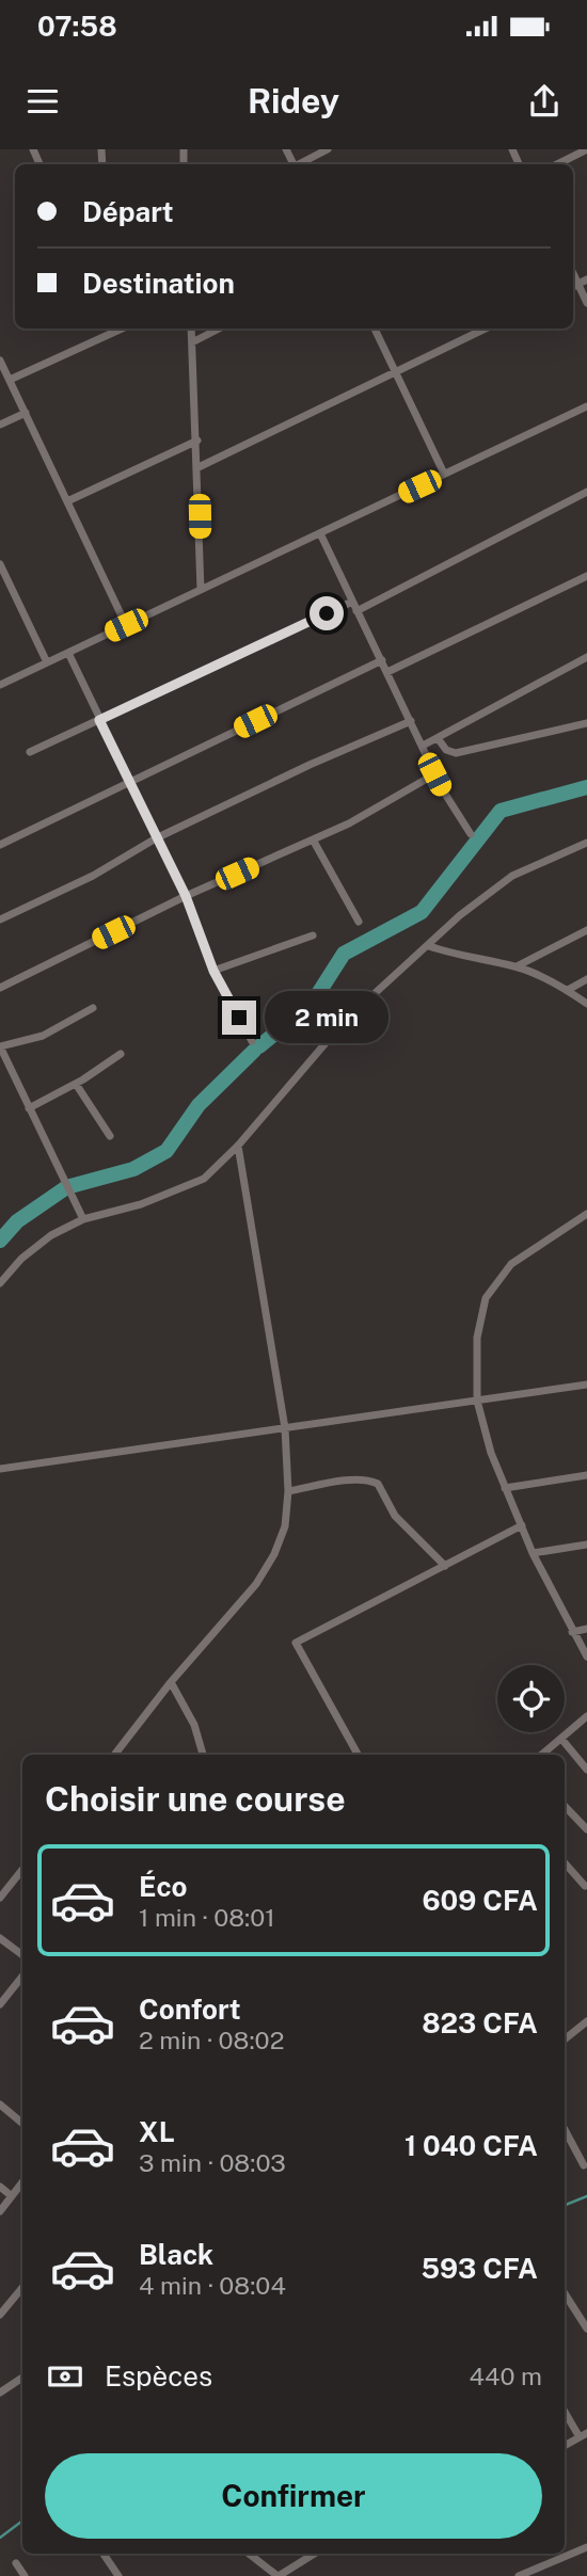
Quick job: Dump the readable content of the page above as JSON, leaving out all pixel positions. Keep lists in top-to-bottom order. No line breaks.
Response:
{"page":{"status":"07:58","header":"Ridey","banner":["Départ","Destination"],"bubble":"2 min","heading":"Choisir une course","list":[{"name":"Éco","note":"1 min · 08:01","value":"609 CFA"},{"name":"Confort","note":"2 min · 08:02","value":"823 CFA"},{"name":"XL","note":"3 min · 08:03","value":"1 040 CFA"},{"name":"Black","note":"4 min · 08:04","value":"593 CFA"}],"pay":["Espèces","440 m"],"buttons":"Confirmer"}}
